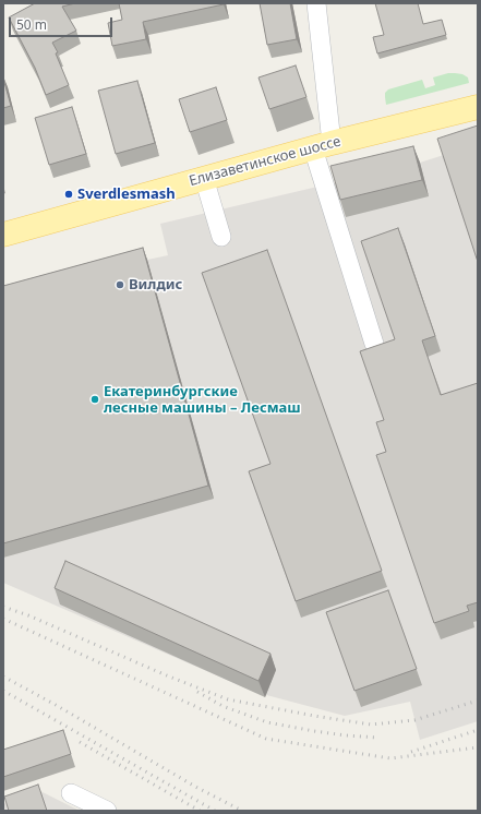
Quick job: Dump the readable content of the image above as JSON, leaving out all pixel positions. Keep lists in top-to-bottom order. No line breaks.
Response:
{"streets":{"main road":["Елизаветинское шоссе"]},"places":["Sverdlesmash","Вилдис","Екатеринбургские лесные машины – Лесмаш"],"scale_bar":"50 m"}
